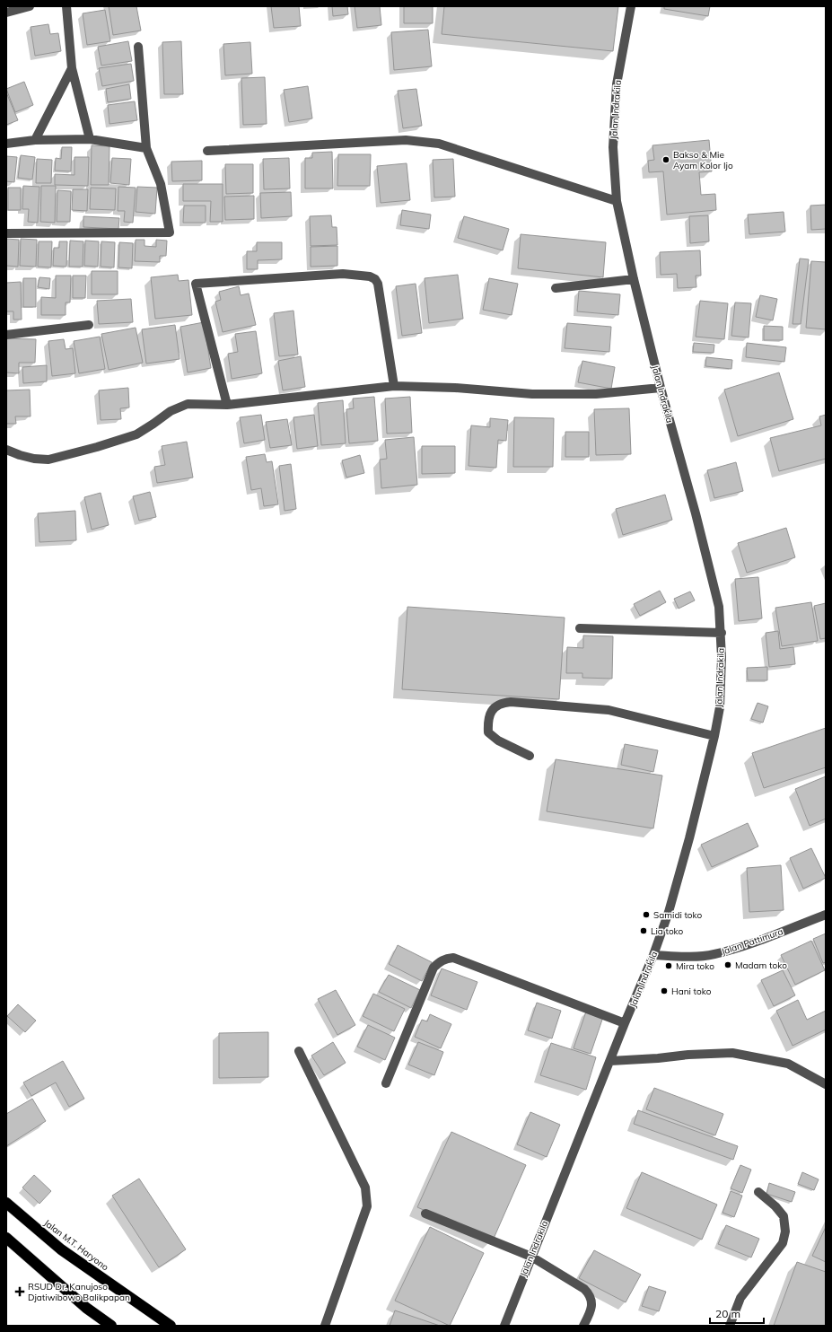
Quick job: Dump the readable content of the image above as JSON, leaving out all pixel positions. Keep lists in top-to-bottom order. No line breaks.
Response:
{"streets":{"highway":["Jalan M.T. Haryono"],"street":["Jalan Indrakila","Jalan Pattimura"]},"crossings":[["Jalan Indrakila","Jalan Pattimura"]],"places":{"other":["Bakso & Mie Ayam Kolor Ijo","Samidi toko","Lia toko","Madam toko","Mira toko","Hani toko"],"health":["RSUD Dr. Kanujoso Djatiwibowo Balikpapan"]},"scale_bar":"20 m"}
